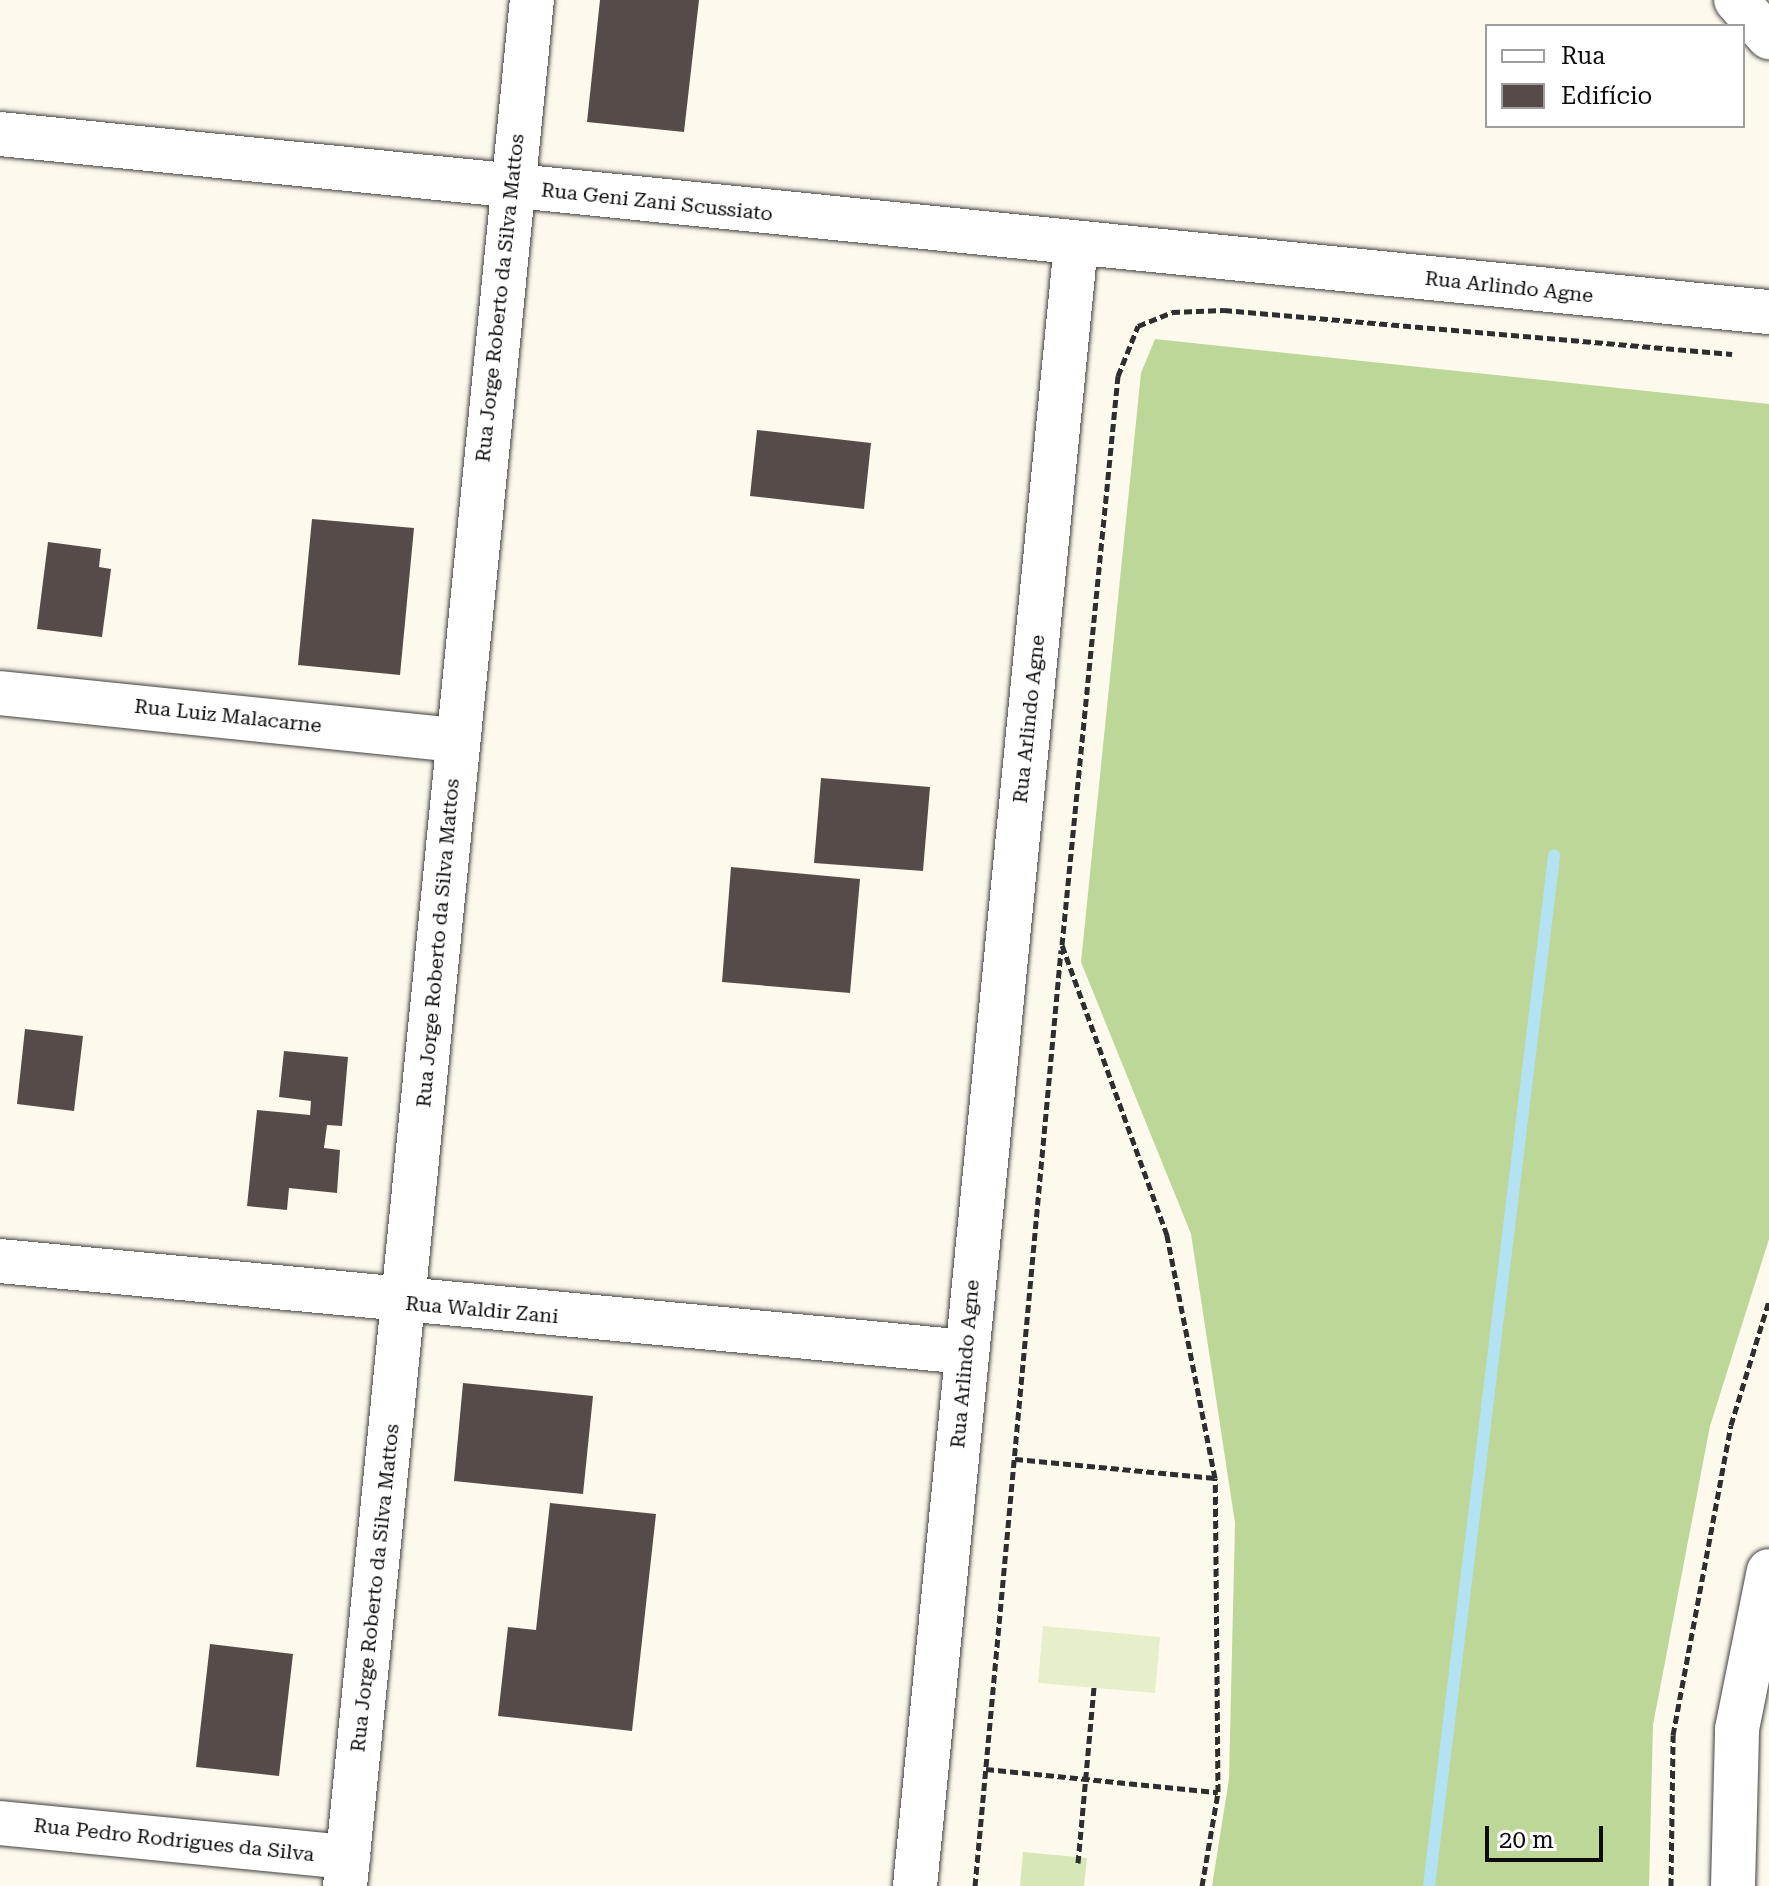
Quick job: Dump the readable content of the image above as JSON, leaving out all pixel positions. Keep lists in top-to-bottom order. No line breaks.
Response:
{"streets":{"street":["Rua Geni Zani Scussiato","Rua Arlindo Agne","Rua Jorge Roberto da Silva Mattos","Rua Luiz Malacarne","Rua Waldir Zani","Rua Pedro Rodrigues da Silva"]},"crossings":[["Rua Geni Zani Scussiato","Rua Arlindo Agne"],["Rua Geni Zani Scussiato","Rua Jorge Roberto da Silva Mattos"],["Rua Arlindo Agne","Rua Waldir Zani"],["Rua Jorge Roberto da Silva Mattos","Rua Luiz Malacarne"],["Rua Jorge Roberto da Silva Mattos","Rua Waldir Zani"],["Rua Jorge Roberto da Silva Mattos","Rua Pedro Rodrigues da Silva"]],"legend":["Rua","Edifício"],"scale_bar":"20 m"}
